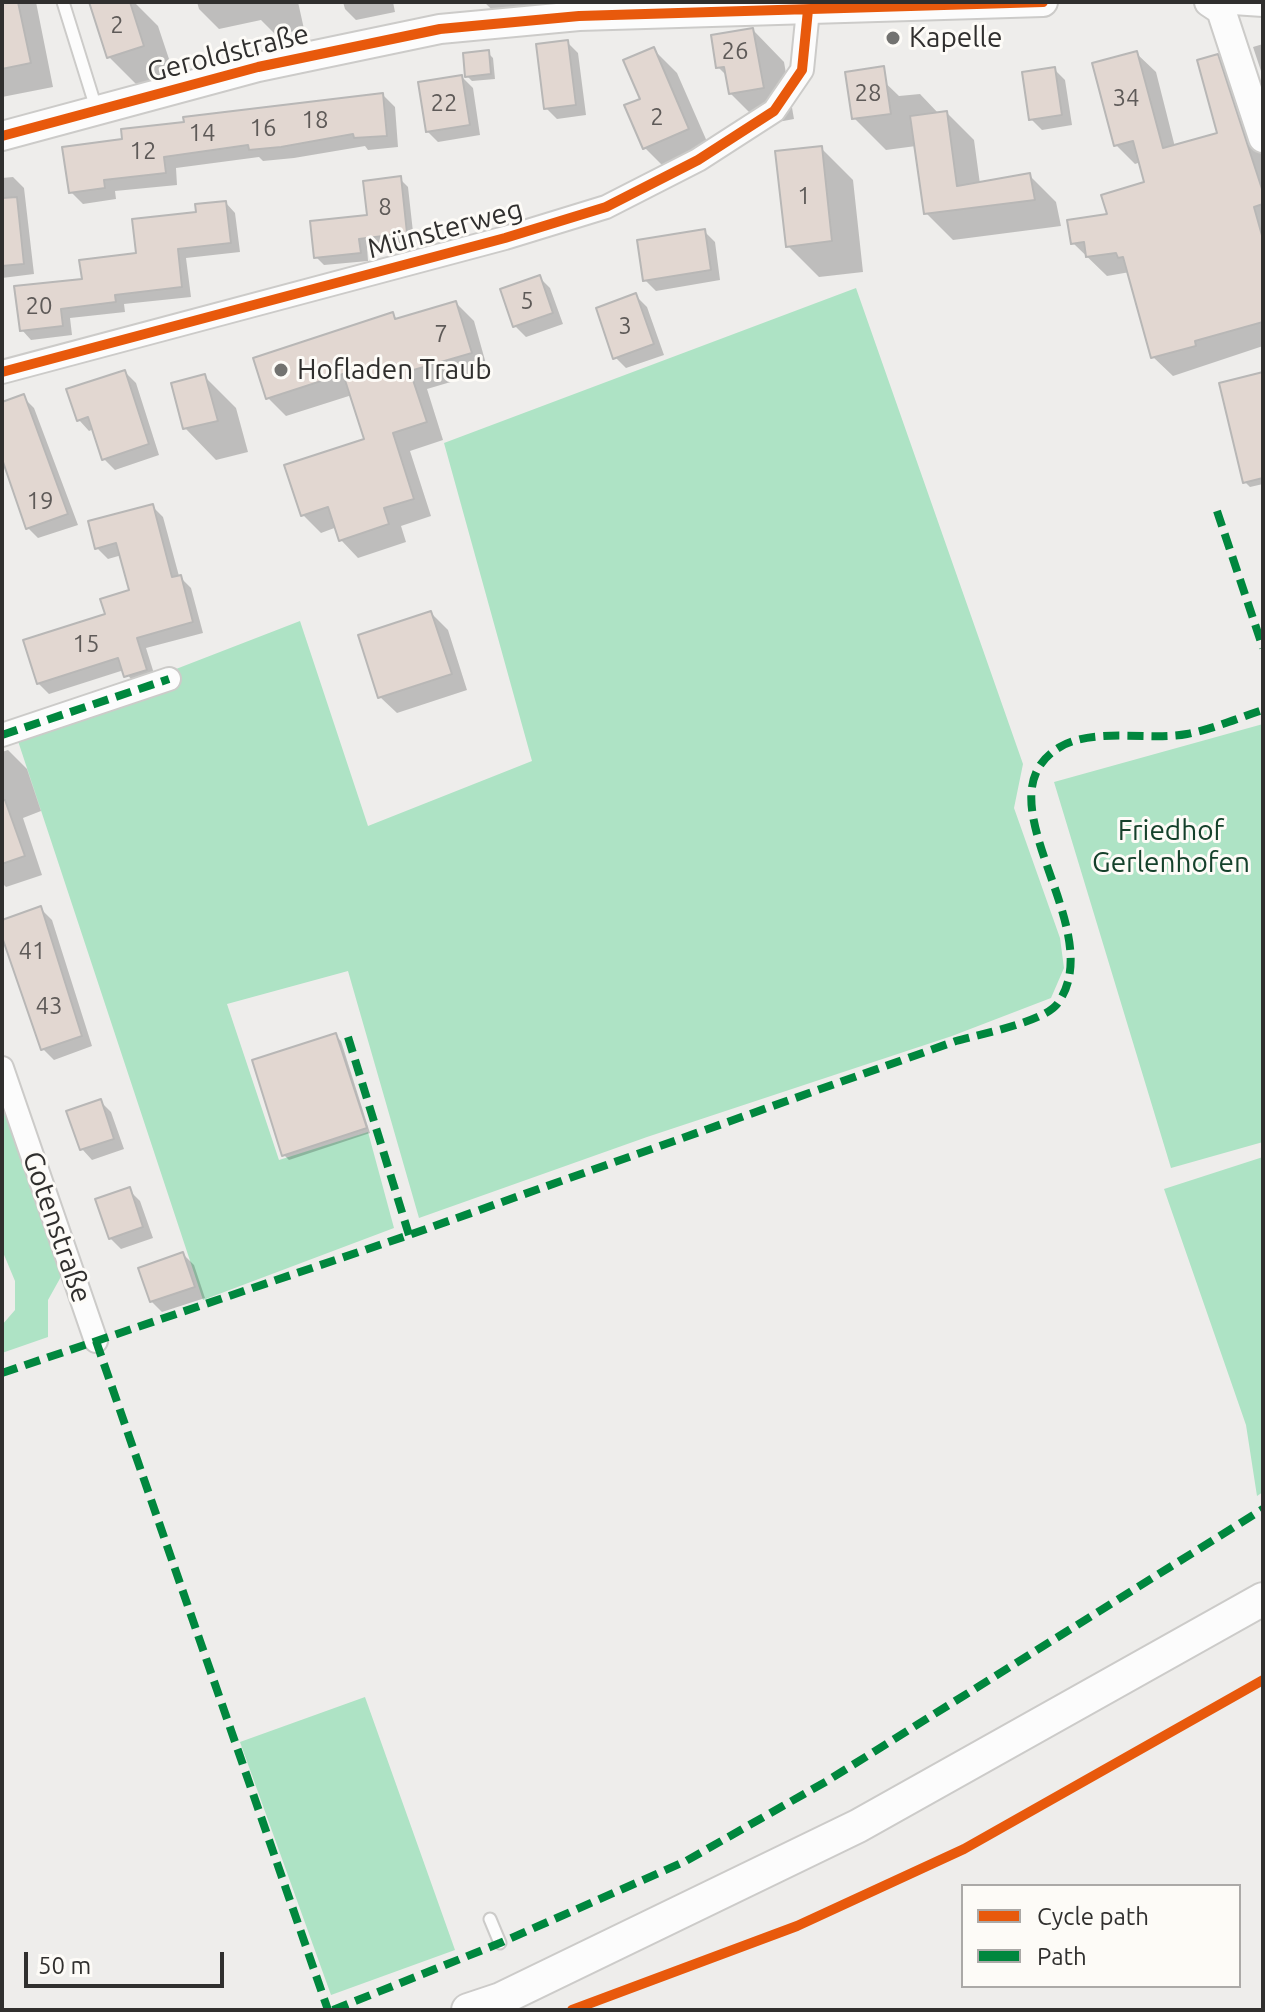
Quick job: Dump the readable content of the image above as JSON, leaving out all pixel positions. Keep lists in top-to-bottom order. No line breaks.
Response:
{"streets":{"street":["Geroldstraße","Münsterweg","Gotenstraße"]},"crossings":[["Geroldstraße","Münsterweg"]],"parks":["Friedhof Gerlenhofen"],"places":["Kapelle","Hofladen Traub"],"house_numbers":["2","26","28","34","22","2","18","16","14","12","1","8","5","20","3","7","19","15","41","43"],"legend":["Cycle path","Path"],"scale_bar":"50 m"}
